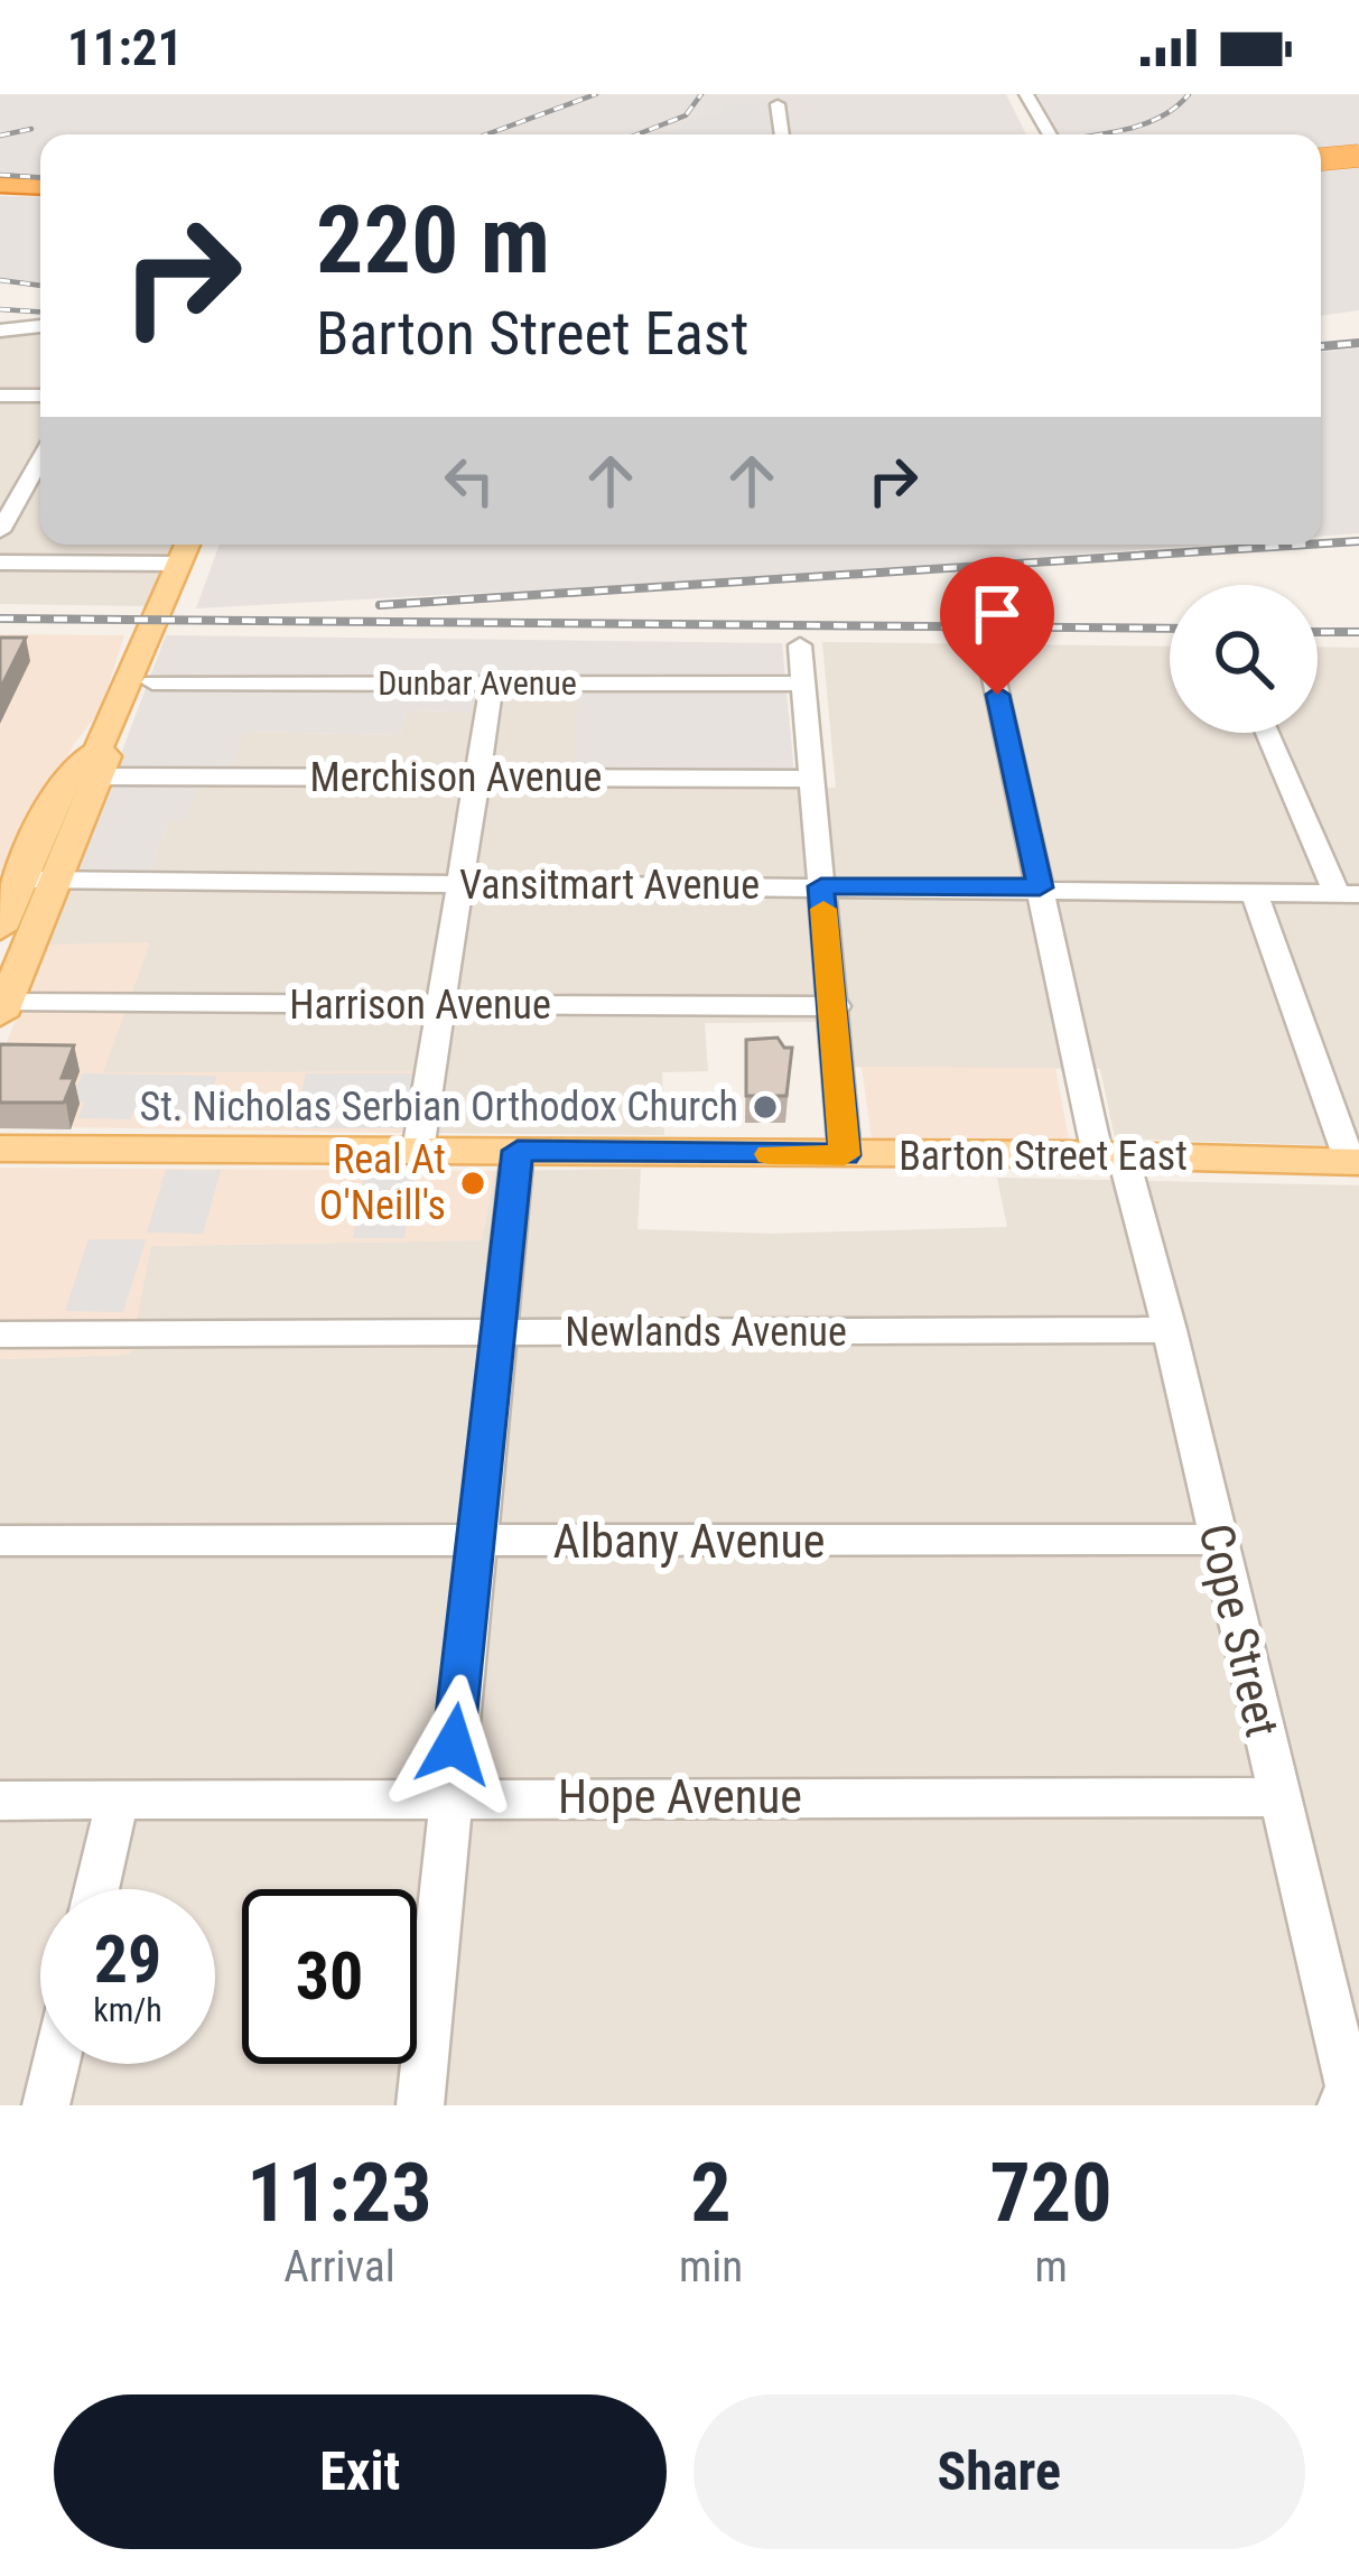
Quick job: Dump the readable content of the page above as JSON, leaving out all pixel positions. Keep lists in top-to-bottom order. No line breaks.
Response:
{"streets":{"main road":["Barton Street East"],"street":["Dunbar Avenue","Merchison Avenue","Vansitmart Avenue","Harrison Avenue","Newlands Avenue","Albany Avenue","Cope Street","Hope Avenue"]},"crossings":[["Vansitmart Avenue","Cope Street"],["Barton Street East","Cope Street"],["Newlands Avenue","Cope Street"],["Albany Avenue","Cope Street"],["Cope Street","Hope Avenue"]],"places":["St. Nicholas Serbian Orthodox Church","Real At O'Neill's"],"page":{"status":"11:21","turn":["220 m","Barton Street East"],"speed":"29 km/h","limit":"30","eta":["11:23","Arrival","2","min","720","m"],"buttons":["Exit","Share"]}}
